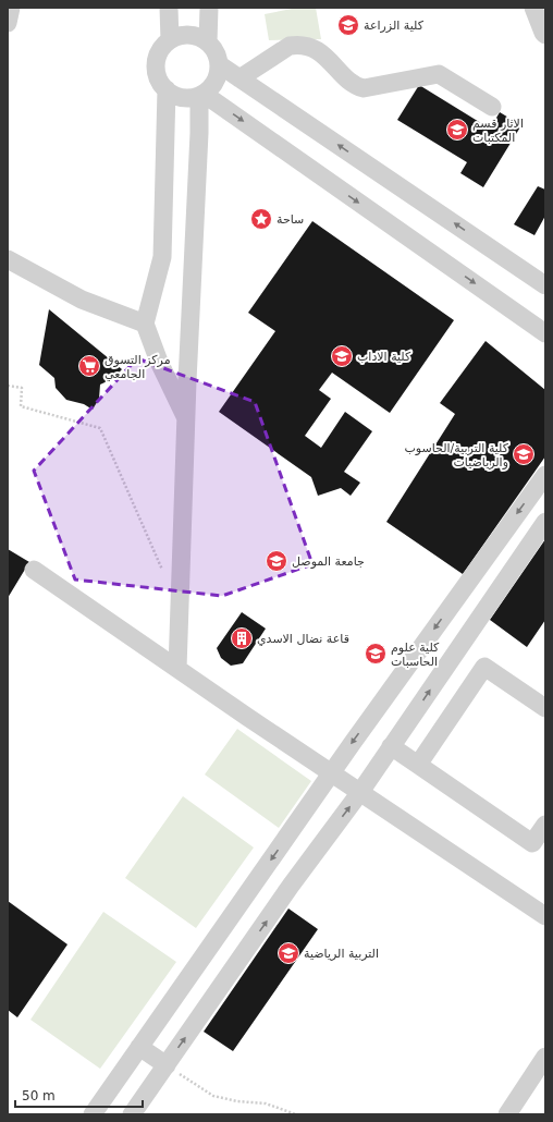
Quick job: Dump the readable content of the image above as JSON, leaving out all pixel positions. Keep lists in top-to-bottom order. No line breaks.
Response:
{"places":{"school or university":["كلية الزراعة","الاثار قسم المكتبات","كلية الاداب","كلية التربية/الحاسوب والرياضيات","جامعة الموصل","كلية علوم الحاسبات","التربية الرياضية"],"place":["ساحة"],"supermarket":["مركز التسوق الجامعي"],"building":["قاعة نضال الاسدي"]},"scale_bar":"50 m"}
